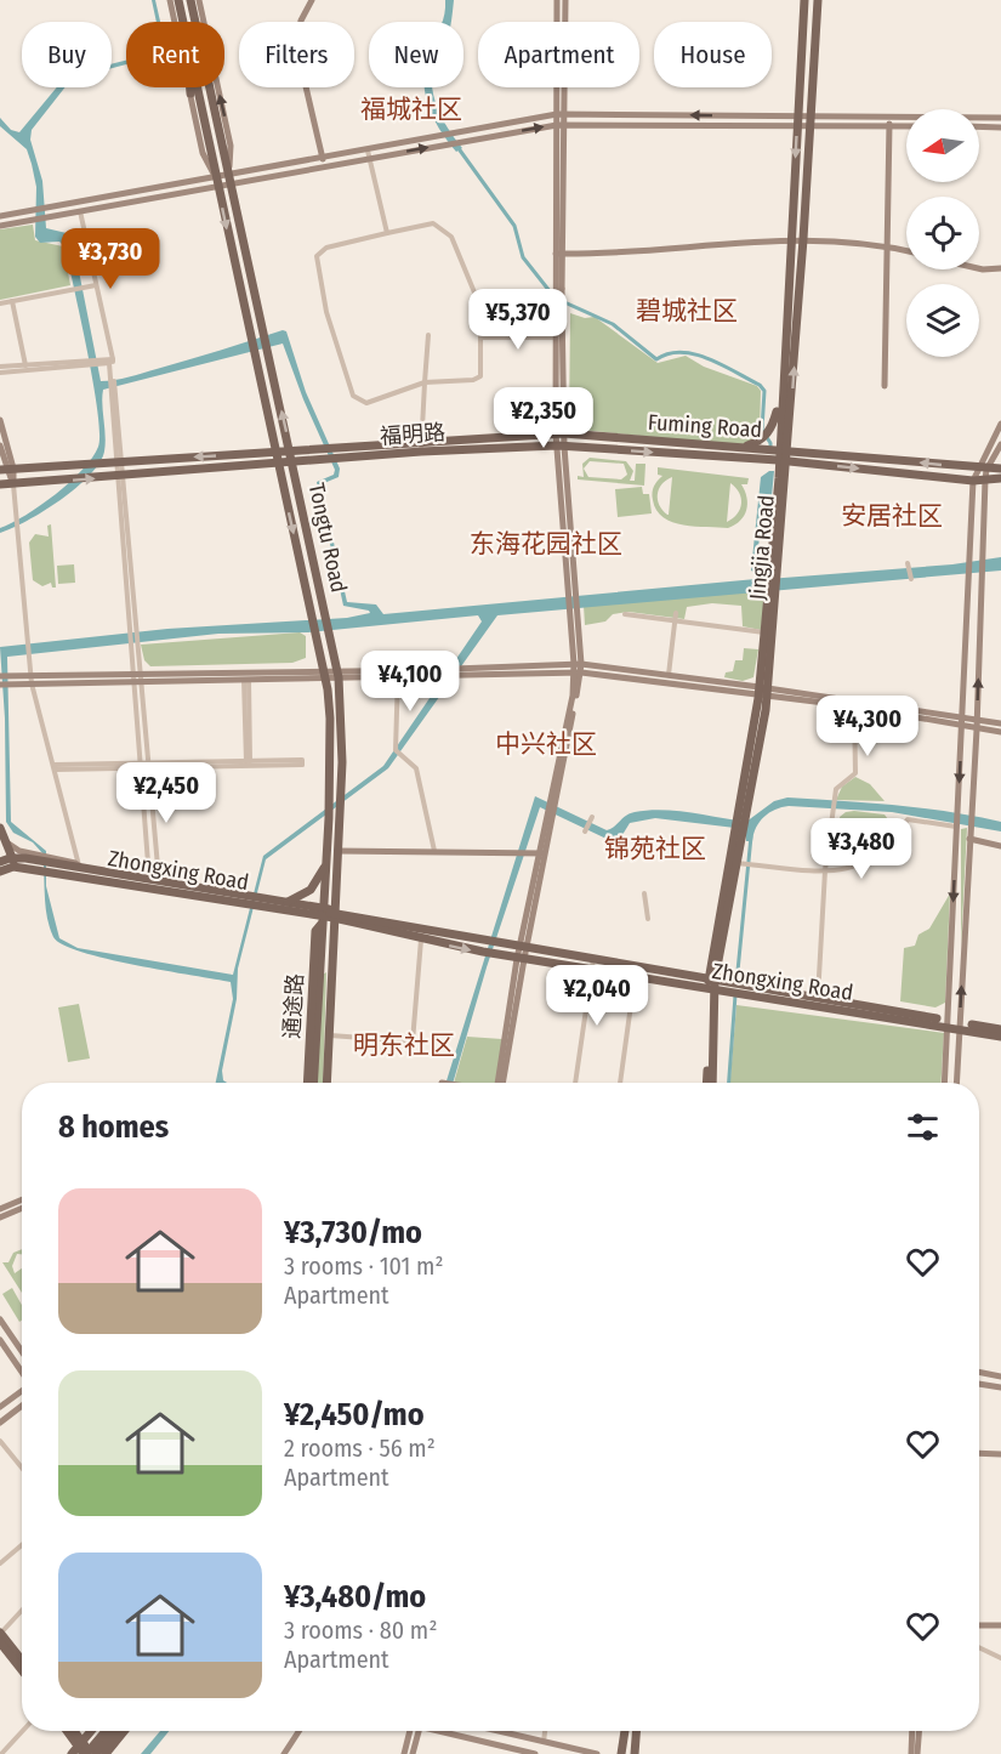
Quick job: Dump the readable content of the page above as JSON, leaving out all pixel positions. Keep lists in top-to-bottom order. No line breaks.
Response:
{"streets":{"main road":["Fuming Road","福明路","Tongtu Road","Jingjia Road","Zhongxing Road","通途路"]},"crossings":[["Fuming Road","福明路"],["Fuming Road","Tongtu Road"],["Fuming Road","Jingjia Road"],["福明路","Tongtu Road"],["福明路","Jingjia Road"],["Tongtu Road","Zhongxing Road"],["Tongtu Road","通途路"],["Jingjia Road","Zhongxing Road"],["Zhongxing Road","通途路"]],"districts":["福城社区","碧城社区","安居社区","东海花园社区","中兴社区","锦苑社区","明东社区"],"north":"left","page":{"chip":["Buy","Rent","Filters","New","Apartment","House"],"price":["¥3,730","¥5,370","¥2,350","¥4,100","¥4,300","¥2,450","¥3,480","¥2,040"],"heading":"8 homes","list":[{"name":"¥3,730/mo","note":"3 rooms · 101 m² · Apartment"},{"name":"¥2,450/mo","note":"2 rooms · 56 m² · Apartment"},{"name":"¥3,480/mo","note":"3 rooms · 80 m² · Apartment"}]}}
